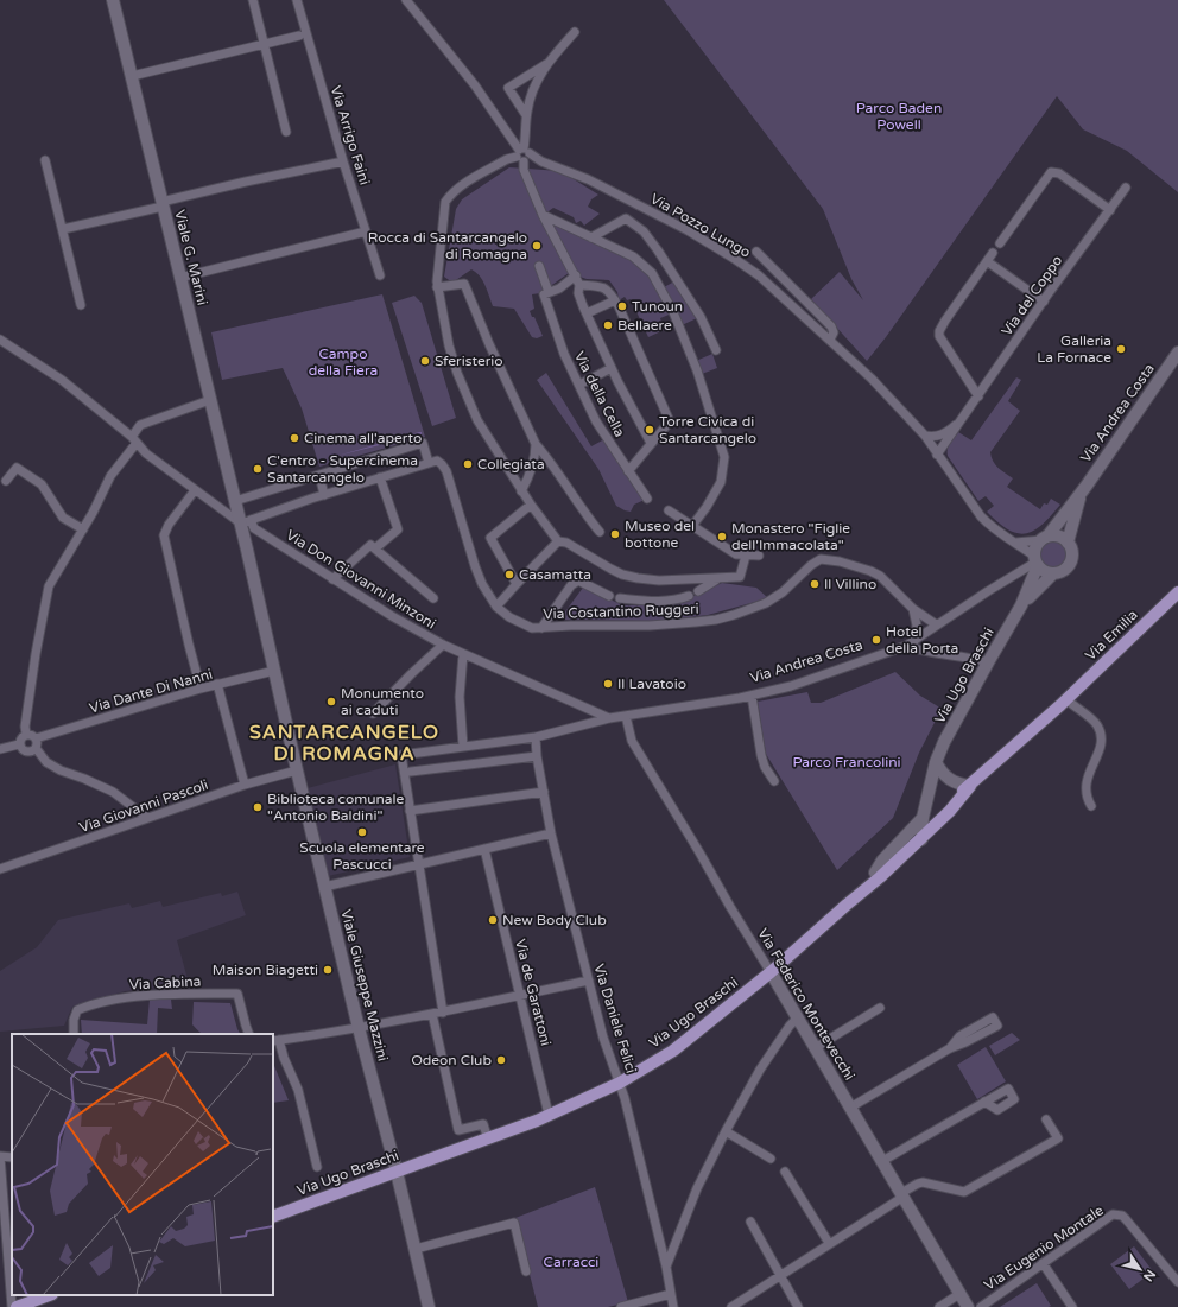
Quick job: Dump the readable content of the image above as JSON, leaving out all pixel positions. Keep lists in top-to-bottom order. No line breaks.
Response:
{"streets":{"main road":["Via Emilia","Via Ugo Braschi"],"street":["Via Arrigo Faini","Via Pozzo Lungo","Viale G. Marini","Via del Coppo","Via della Cella","Via Andrea Costa","Via Don Giovanni Minzoni","Via Costantino Ruggeri","Via Dante Di Nanni","Via Giovanni Pascoli","Via Cabina","Viale Giuseppe Mazzini","Via de Garattoni","Via Federico Montevecchi","Via Daniele Felici","Via Eugenio Montale"]},"crossings":[["Via Pozzo Lungo","Via del Coppo"],["Via Pozzo Lungo","Via Andrea Costa"],["Via Pozzo Lungo","Via Ugo Braschi"],["Viale G. Marini","Via Don Giovanni Minzoni"],["Viale G. Marini","Via Dante Di Nanni"],["Viale G. Marini","Viale Giuseppe Mazzini"],["Via Andrea Costa","Via Don Giovanni Minzoni"],["Via Andrea Costa","Via Ugo Braschi"],["Via Andrea Costa","Via Federico Montevecchi"],["Via Andrea Costa","Via Daniele Felici"],["Via Emilia","Via Ugo Braschi"],["Via Ugo Braschi","Viale Giuseppe Mazzini"],["Via Ugo Braschi","Via de Garattoni"],["Via Ugo Braschi","Via Federico Montevecchi"],["Via Ugo Braschi","Via Daniele Felici"],["Via Dante Di Nanni","Viale Giuseppe Mazzini"],["Via Giovanni Pascoli","Viale Giuseppe Mazzini"]],"districts":["SANTARCANGELO DI ROMAGNA"],"parks":["Parco Baden Powell","Campo della Fiera","Parco Francolini","Carracci"],"places":["Rocca di Santarcangelo di Romagna","Tunoun","Bellaere","Galleria La Fornace","Sferisterio","Torre Civica di Santarcangelo","Cinema all'aperto","Collegiata","C'entro - Supercinema Santarcangelo","Museo del bottone","Monastero \"Figlie dell'Immacolata\"","Casamatta","Il Villino","Hotel della Porta","Il Lavatoio","Monumento ai caduti","Biblioteca comunale \"Antonio Baldini\"","Scuola elementare Pascucci","New Body Club","Maison Biagetti","Odeon Club"],"north":"bottom right"}
